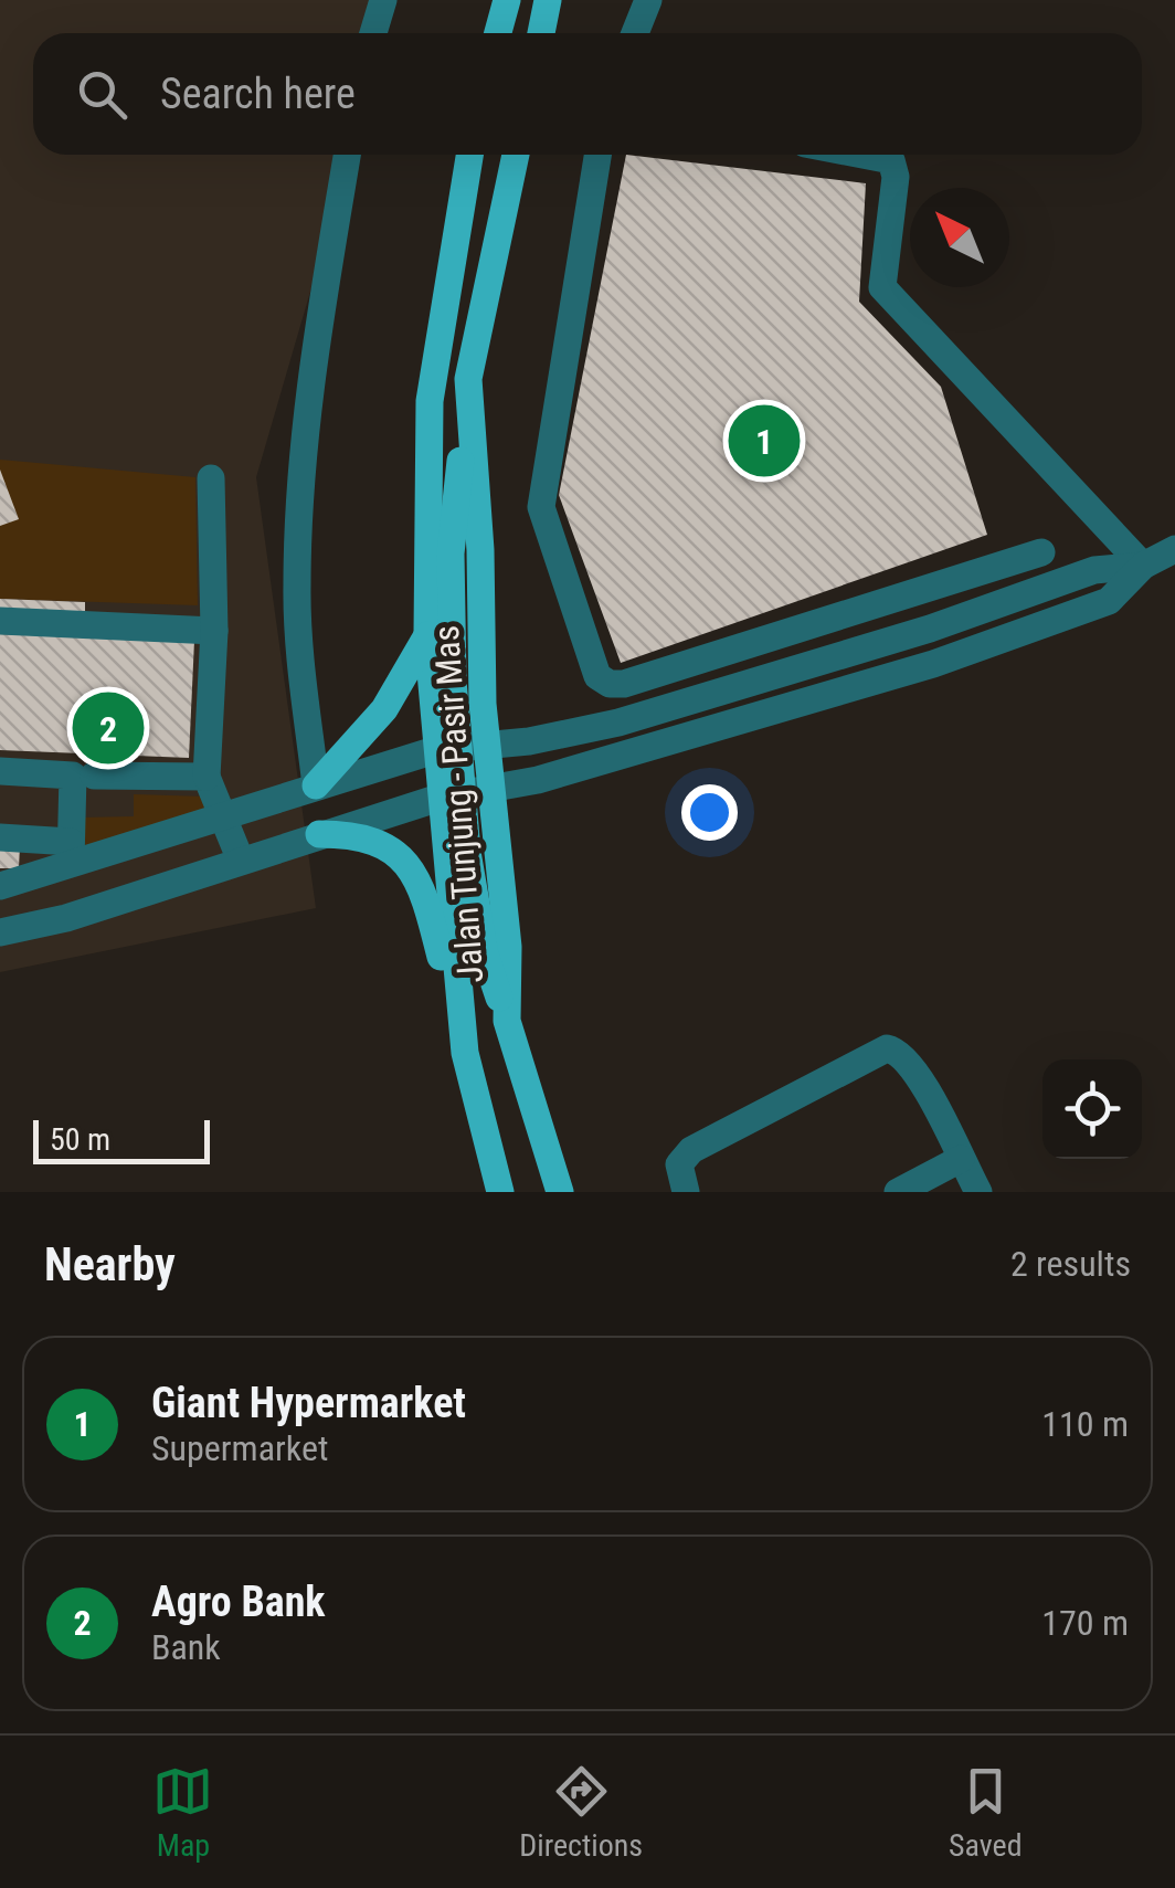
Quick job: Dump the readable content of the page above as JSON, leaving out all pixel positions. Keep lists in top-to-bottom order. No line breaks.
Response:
{"streets":{"main road":["Jalan Tunjung - Pasir Mas"]},"scale_bar":"50 m","north":"top left","page":{"search":"Search here","pins":["1","2"],"scale":"50 m","heading":["Nearby","2 results"],"list":[{"mark":"1","name":"Giant Hypermarket","note":"Supermarket","value":"110 m"},{"mark":"2","name":"Agro Bank","note":"Bank","value":"170 m"}],"nav":["Map","Directions","Saved"]}}
